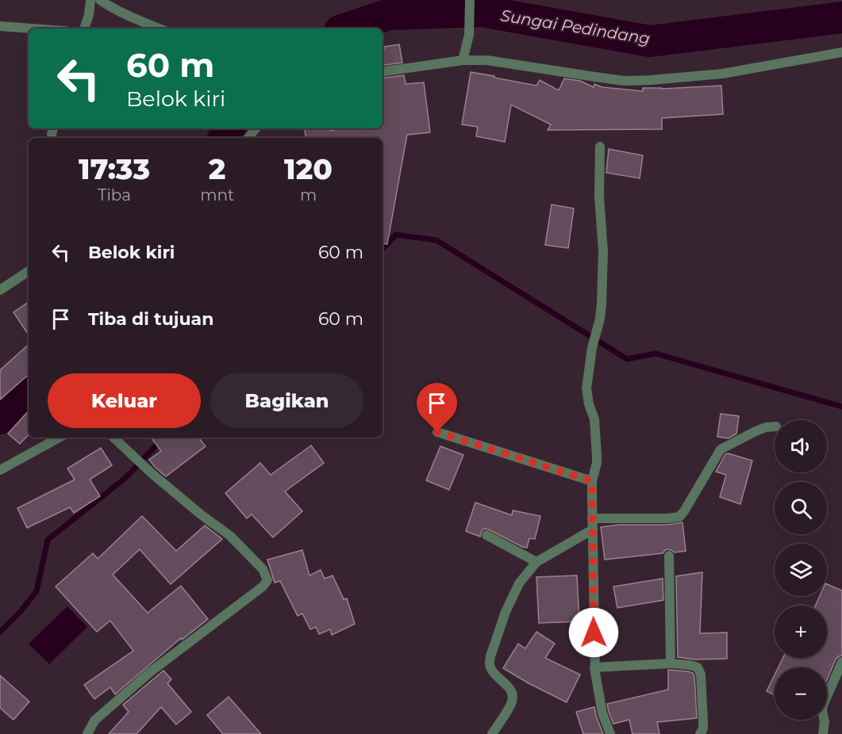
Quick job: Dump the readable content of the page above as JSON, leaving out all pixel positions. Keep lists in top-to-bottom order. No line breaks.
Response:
{"water":["Sungai Pedindang"],"page":{"turn":["60 m","Belok kiri"],"eta":["17:33","Tiba","2","mnt","120","m"],"list":[{"name":"Belok kiri","value":"60 m"},{"name":"Tiba di tujuan","value":"60 m"}],"buttons":["Keluar","Bagikan"],"map_buttons":["+","−"]}}
